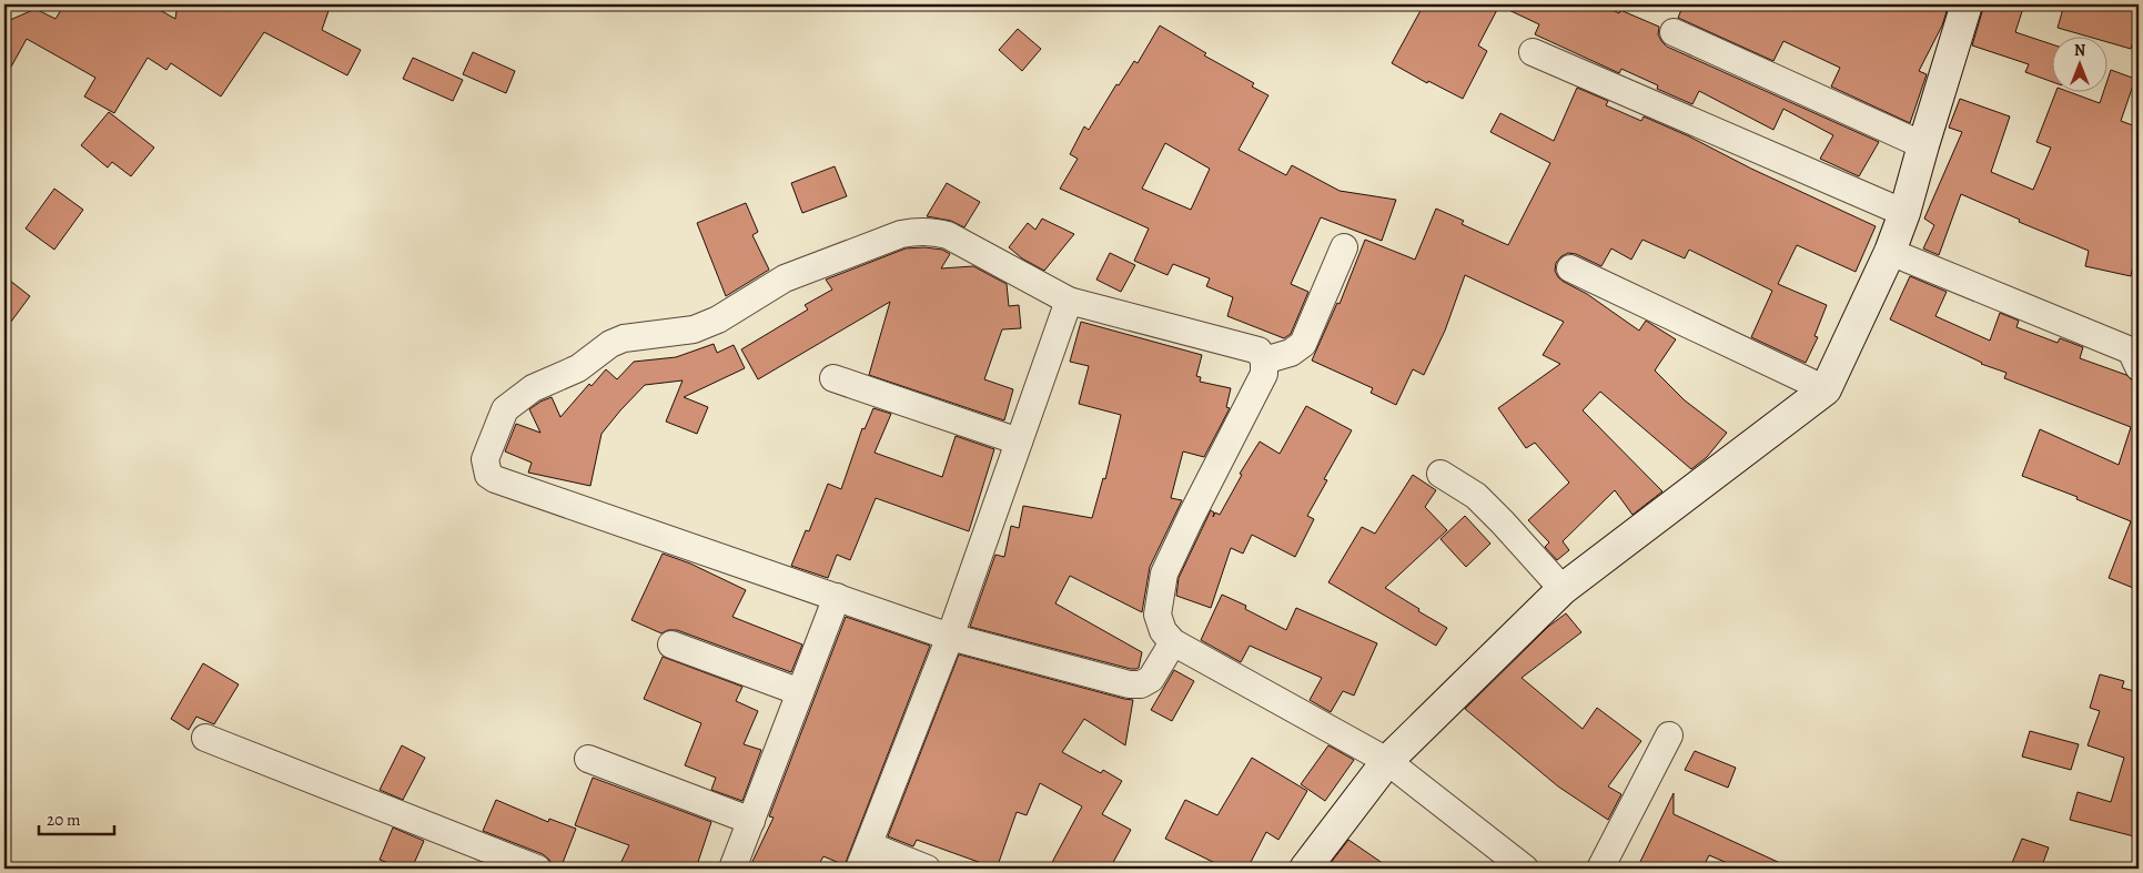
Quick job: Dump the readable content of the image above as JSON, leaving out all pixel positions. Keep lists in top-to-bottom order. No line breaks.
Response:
{"scale_bar":"20 m","north":"top"}
